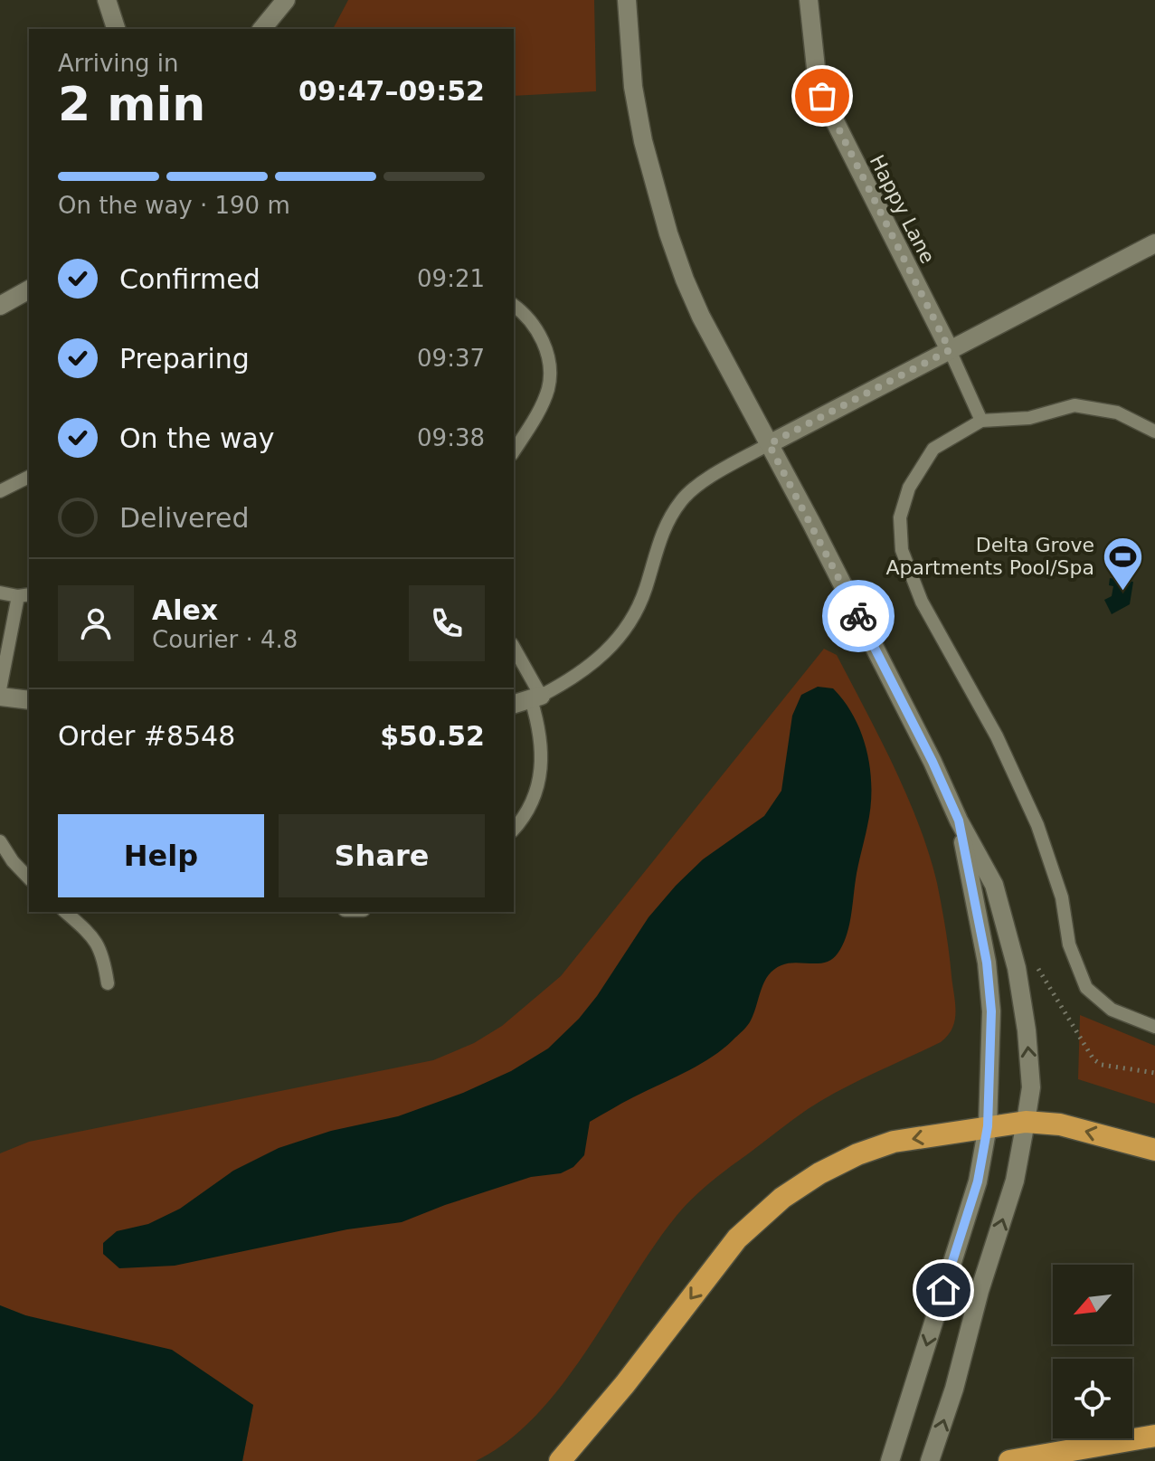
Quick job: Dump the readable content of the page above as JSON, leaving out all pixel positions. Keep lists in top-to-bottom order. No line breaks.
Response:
{"streets":{"street":["Happy Lane"]},"places":{"sports":["Delta Grove Apartments Pool/Spa"]},"north":"bottom left","page":{"heading":["2 min","Arriving in","09:47–09:52"],"panel":["Alex","Courier · 4.8","Order #8548","$50.52"],"bar":"On the way · 190 m","list":[["Confirmed","09:21"],["Preparing","09:37"],["On the way","09:38"],"Delivered"],"buttons":["Help","Share"]}}
